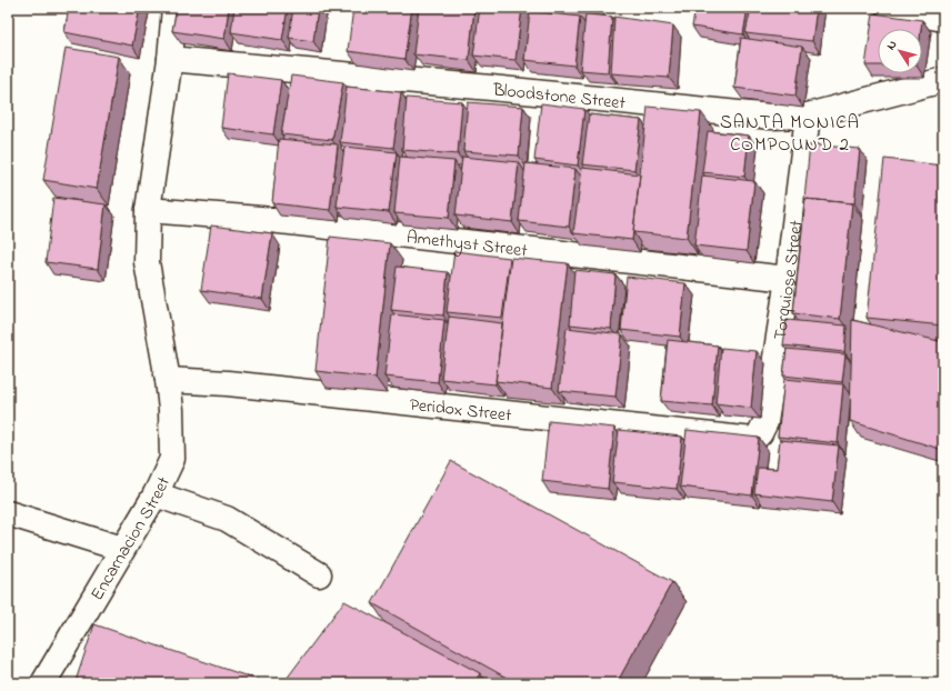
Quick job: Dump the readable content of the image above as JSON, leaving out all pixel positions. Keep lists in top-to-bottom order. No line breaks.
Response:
{"streets":{"street":["Bloodstone Street","Amethyst Street","Torquiose Street","Peridox Street","Encarnacion Street"]},"crossings":[["Bloodstone Street","Torquiose Street"],["Bloodstone Street","Encarnacion Street"],["Amethyst Street","Torquiose Street"],["Amethyst Street","Encarnacion Street"],["Torquiose Street","Peridox Street"],["Peridox Street","Encarnacion Street"]],"districts":["SANTA MONICA COMPOUND 2"],"north":"top left"}
